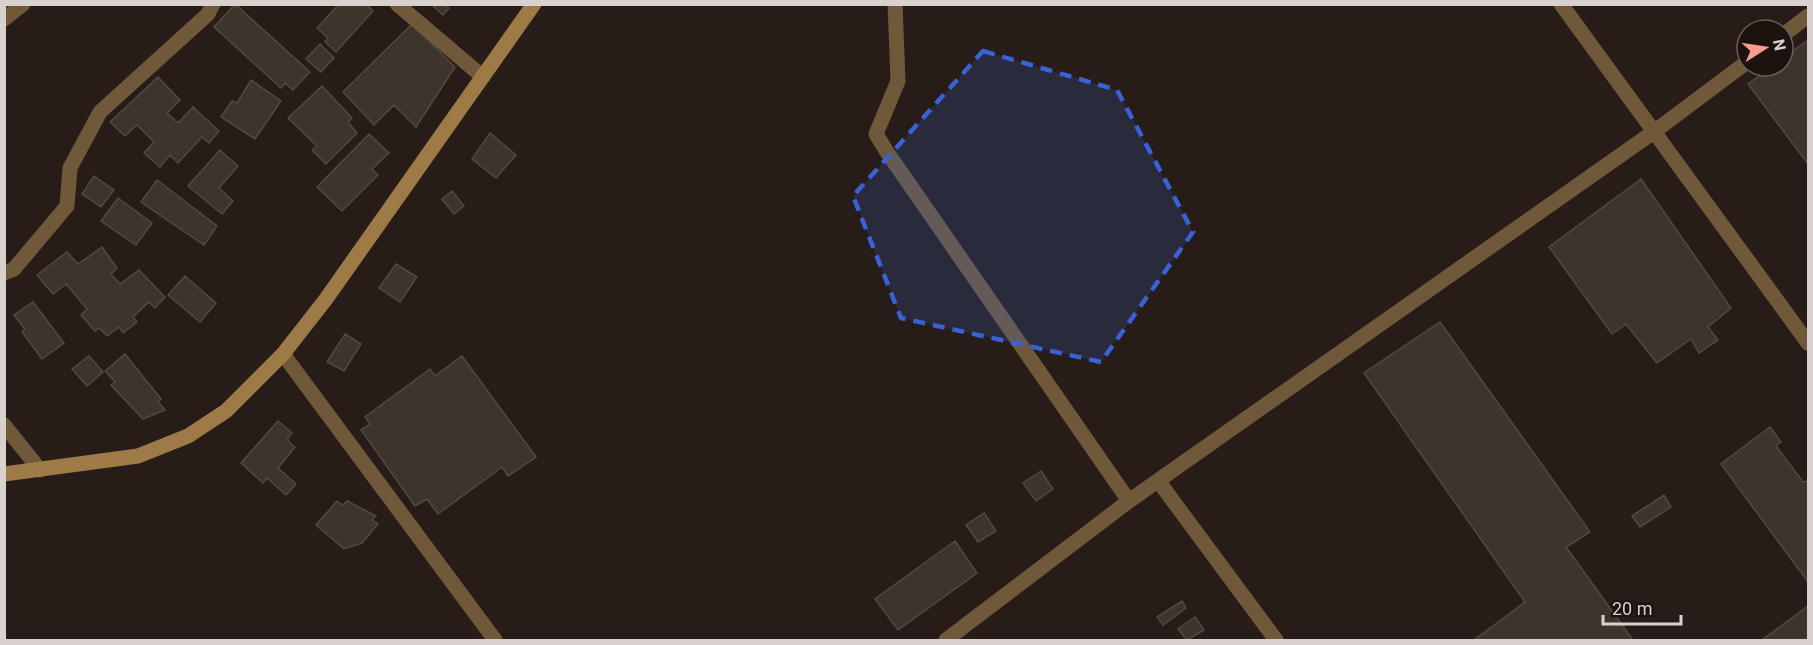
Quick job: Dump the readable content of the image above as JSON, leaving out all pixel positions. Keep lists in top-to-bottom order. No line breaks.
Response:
{"scale_bar":"20 m","north":"right"}
